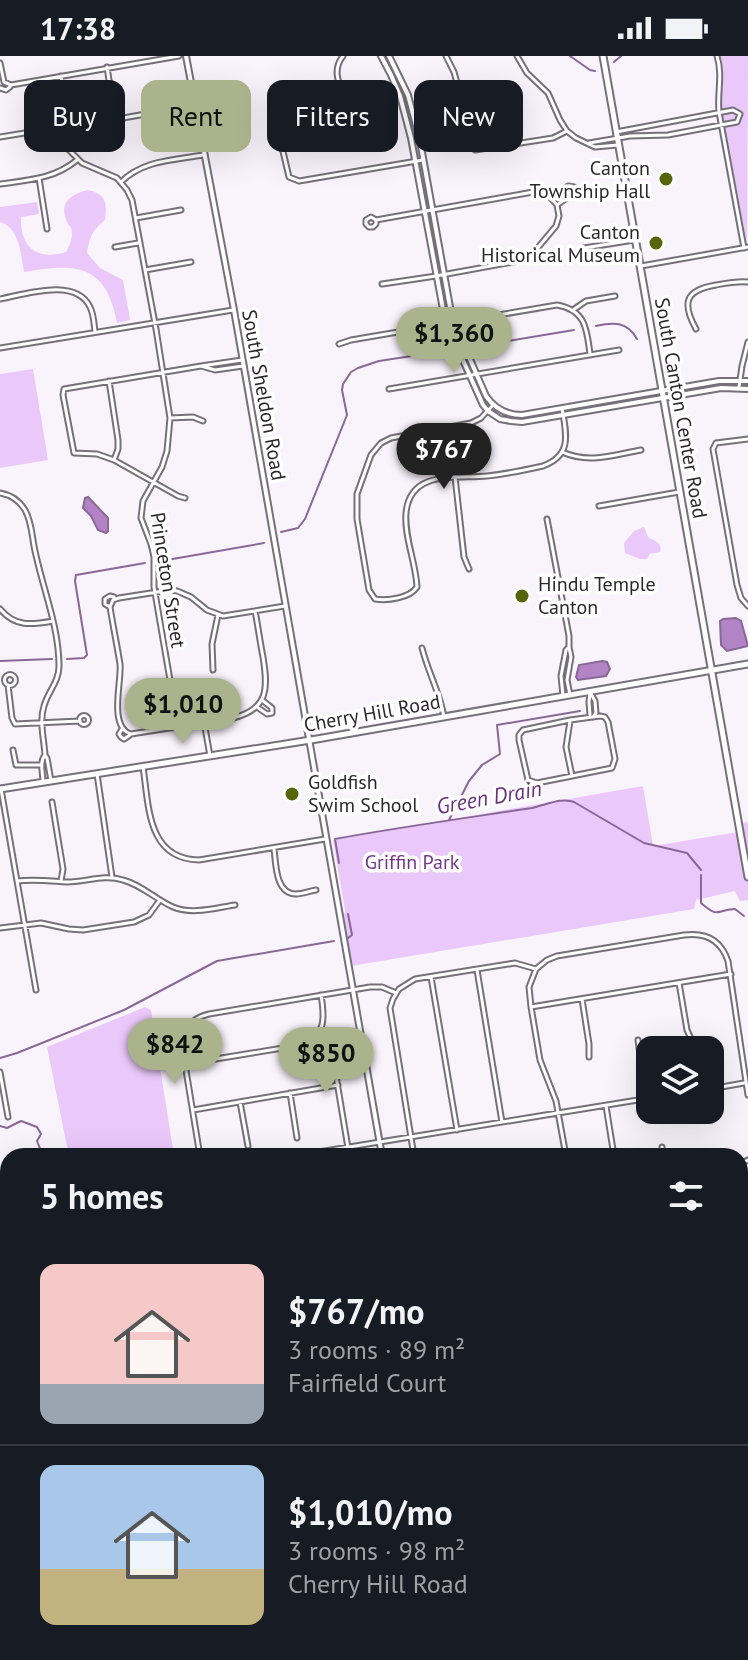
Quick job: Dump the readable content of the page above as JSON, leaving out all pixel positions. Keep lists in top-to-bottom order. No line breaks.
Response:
{"streets":{"main road":["South Canton Center Road","Cherry Hill Road"],"street":["South Sheldon Road","Princeton Street"]},"crossings":[["South Sheldon Road","Cherry Hill Road"],["South Canton Center Road","Cherry Hill Road"]],"water":["Green Drain"],"parks":["Griffin Park"],"places":["Canton Township Hall","Canton Historical Museum","Hindu Temple Canton","Goldfish Swim School"],"page":{"status":"17:38","chip":["Buy","Rent","Filters","New"],"price":["$1,360","$767","$1,010","$842","$850"],"heading":"5 homes","list":[{"name":"$767/mo","note":"3 rooms · 89 m² · Fairfield Court"},{"name":"$1,010/mo","note":"3 rooms · 98 m² · Cherry Hill Road"}]}}
